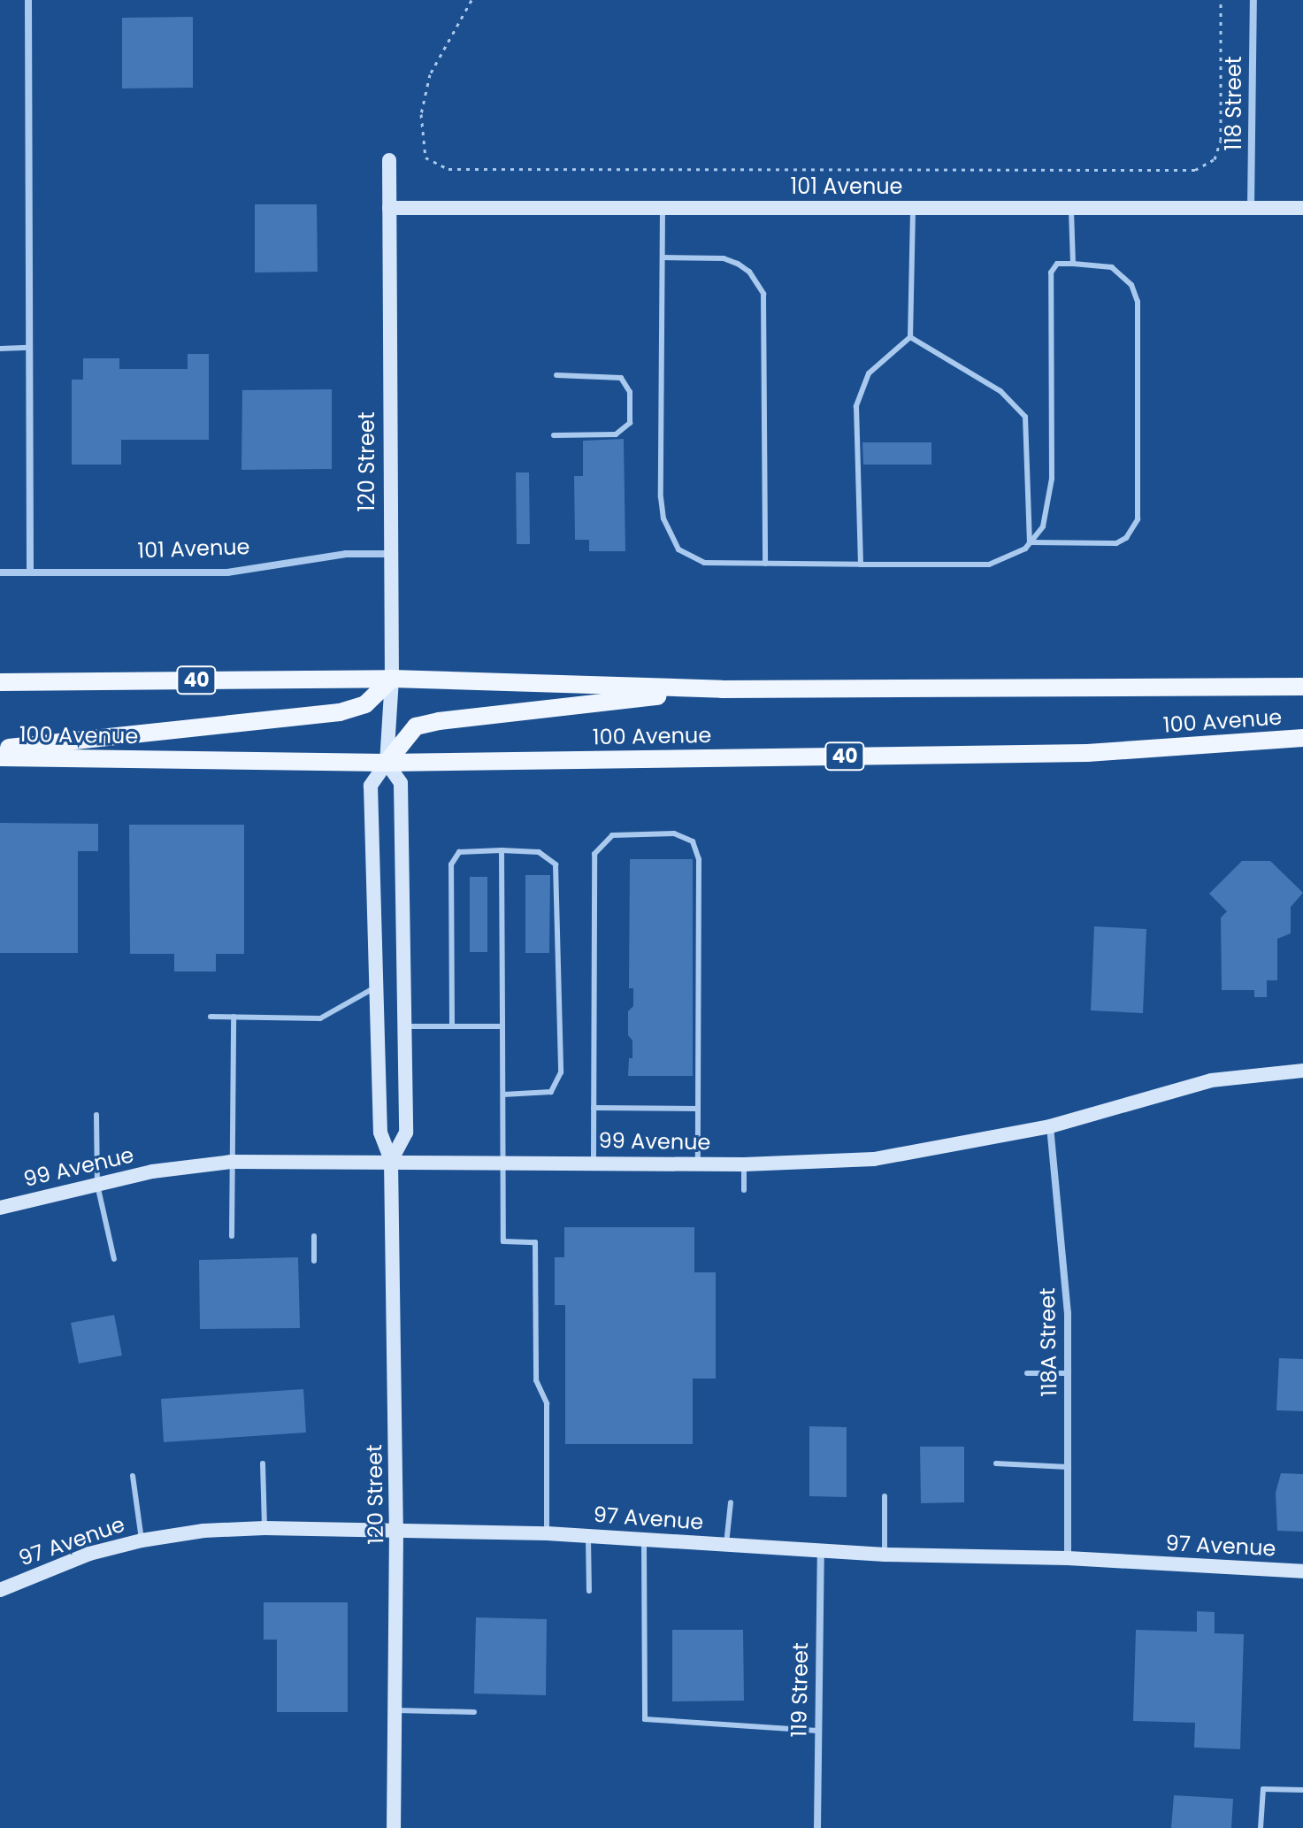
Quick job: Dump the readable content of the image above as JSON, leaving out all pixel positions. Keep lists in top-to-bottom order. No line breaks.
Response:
{"streets":{"main road":["40","100 Avenue"],"street":["118 Street","101 Avenue","120 Street","99 Avenue","118A Street","97 Avenue","119 Street"]},"crossings":[["118 Street","101 Avenue"],["101 Avenue","120 Street"],["120 Street","100 Avenue"],["120 Street","99 Avenue"],["120 Street","97 Avenue"],["99 Avenue","118A Street"],["118A Street","97 Avenue"],["97 Avenue","119 Street"]]}
